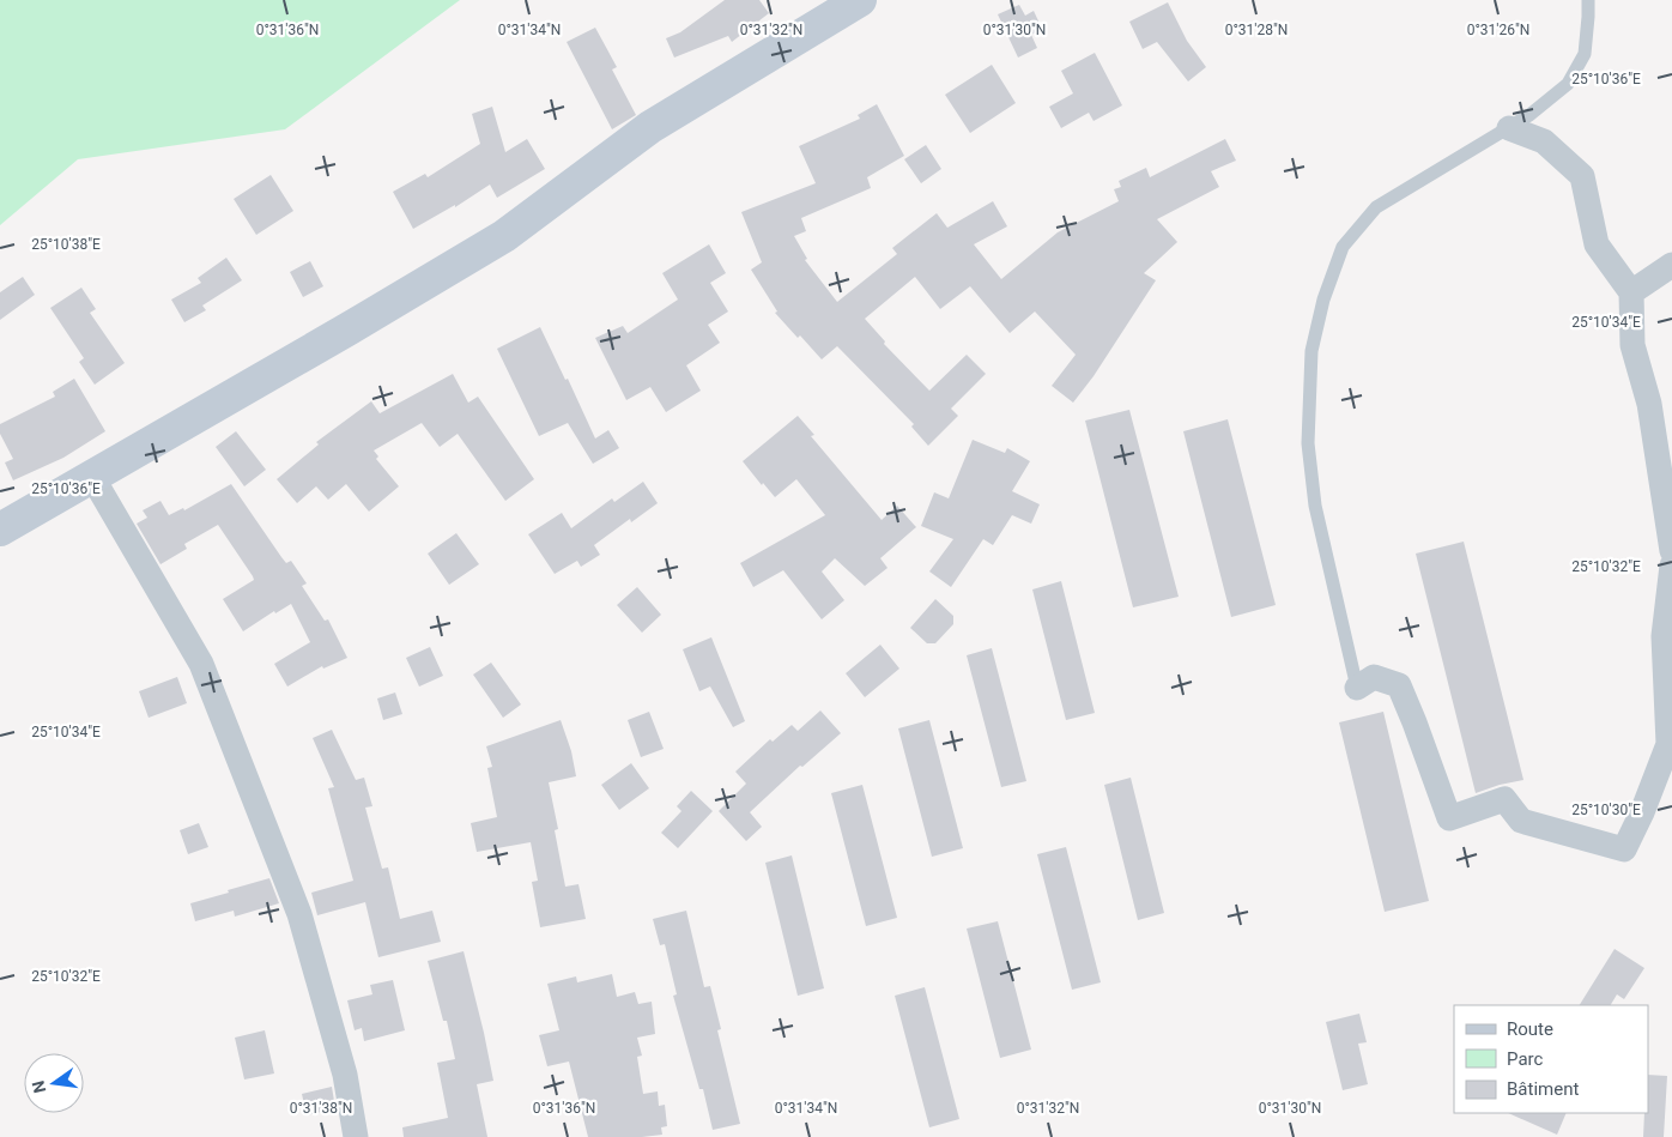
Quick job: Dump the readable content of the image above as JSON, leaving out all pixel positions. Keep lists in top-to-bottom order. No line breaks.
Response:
{"legend":["Route","Parc","Bâtiment"],"north":"left","coordinates":["0°31'26\"N","0°31'36\"N","0°31'34\"N","0°31'32\"N","0°31'30\"N","0°31'28\"N","25°10'36\"E","25°10'38\"E","25°10'34\"E","25°10'32\"E","25°10'30\"E","0°31'38\"N"]}
